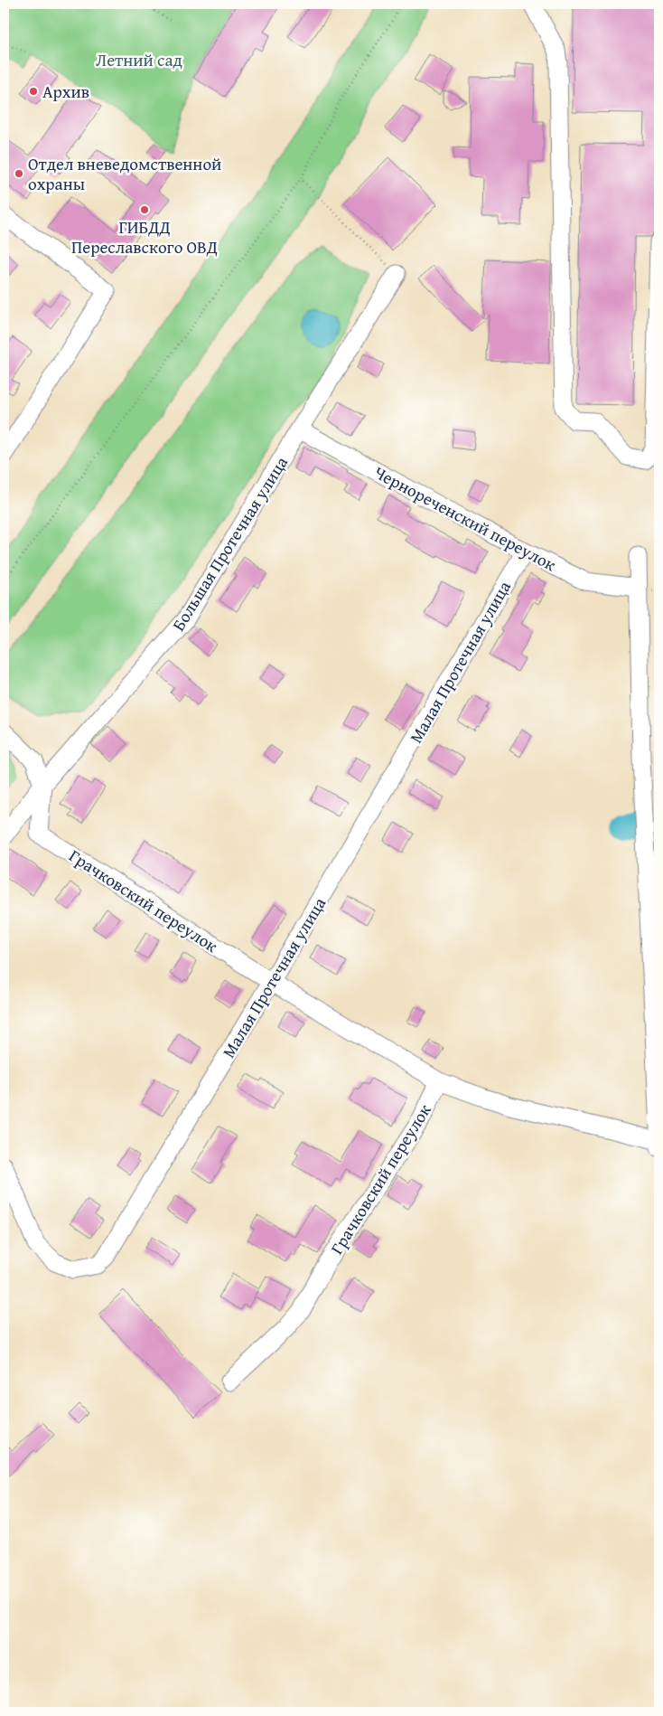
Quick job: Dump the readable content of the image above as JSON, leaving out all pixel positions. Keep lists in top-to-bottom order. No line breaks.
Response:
{"streets":{"street":["Чернореченский переулок","Большая Протечная улица","Малая Протечная улица","Грачковский переулок"]},"crossings":[["Чернореченский переулок","Большая Протечная улица"],["Чернореченский переулок","Малая Протечная улица"],["Большая Протечная улица","Грачковский переулок"],["Малая Протечная улица","Грачковский переулок"]],"parks":["Летний сад"],"places":["Архив","Отдел вневедомственной охраны","ГИБДД Переславского ОВД"]}
